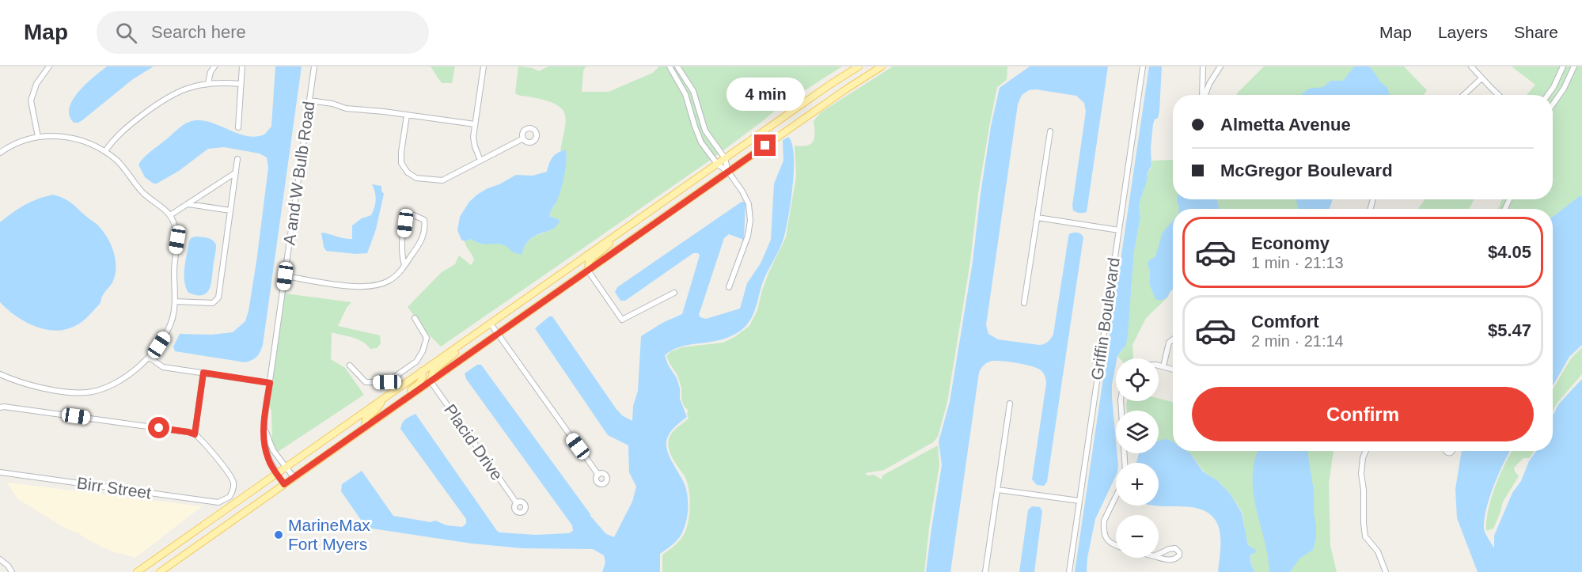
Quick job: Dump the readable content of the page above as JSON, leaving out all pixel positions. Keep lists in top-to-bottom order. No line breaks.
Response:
{"streets":{"street":["A and W Bulb Road","Griffin Boulevard","Placid Drive","Birr Street"]},"places":["MarineMax Fort Myers"],"page":{"header":"Map","search":"Search here","nav":["Map","Layers","Share"],"bubble":"4 min","banner":["Almetta Avenue","McGregor Boulevard"],"list":[{"name":"Economy","note":"1 min · 21:13","value":"$4.05"},{"name":"Comfort","note":"2 min · 21:14","value":"$5.47"}],"map_buttons":["+","−"],"buttons":"Confirm"}}
